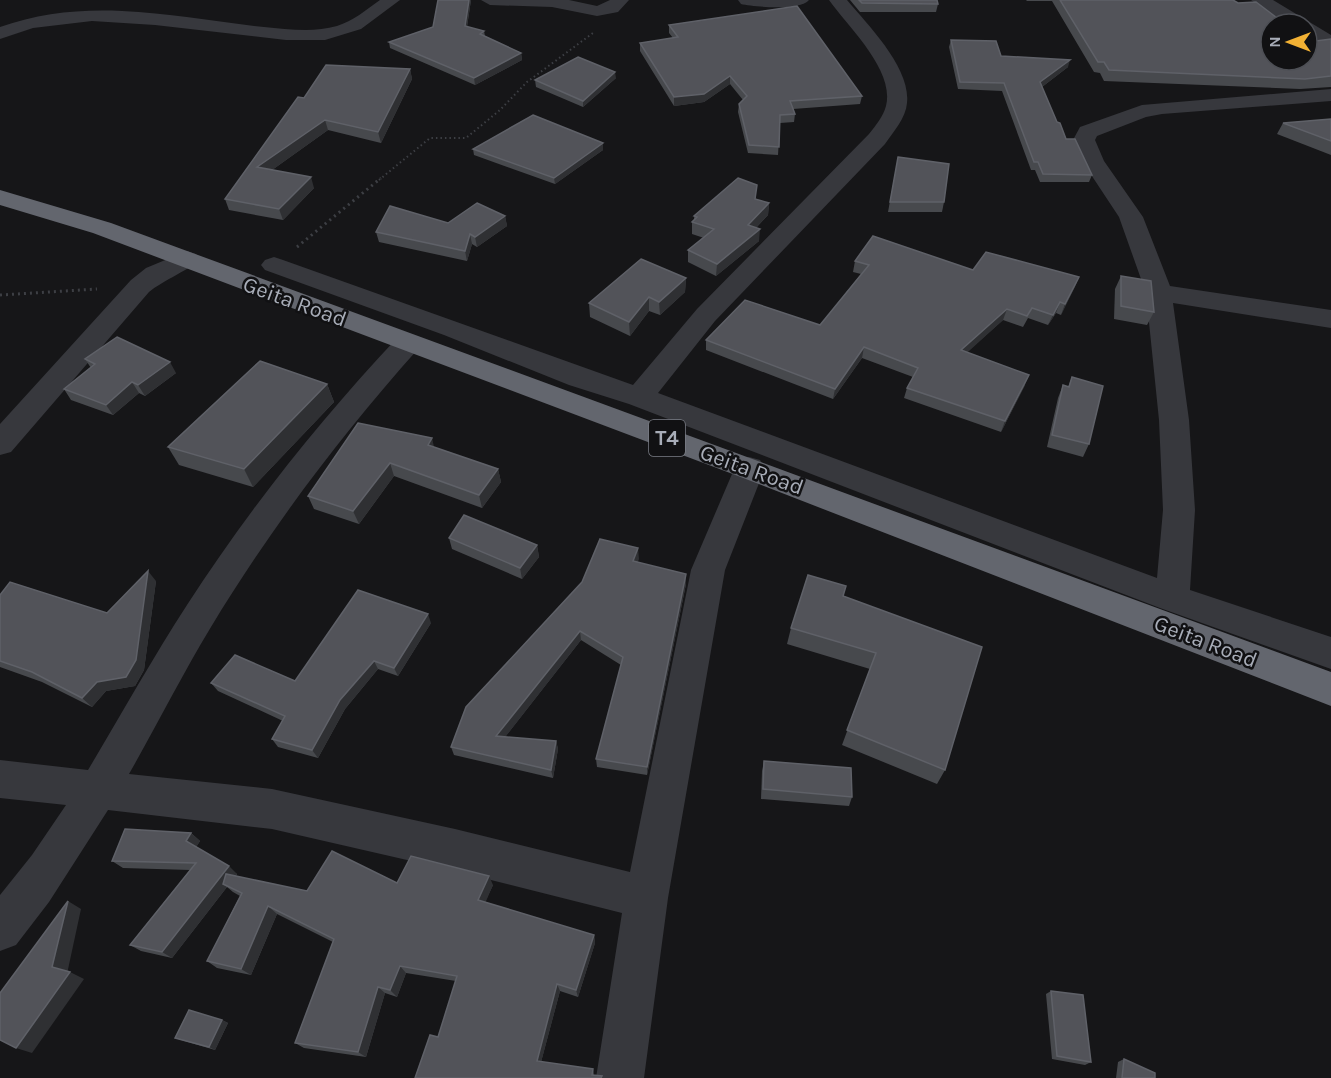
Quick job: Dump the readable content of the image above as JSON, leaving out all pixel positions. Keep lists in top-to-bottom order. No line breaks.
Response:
{"streets":{"highway":["Geita Road","T4"]},"north":"left"}
